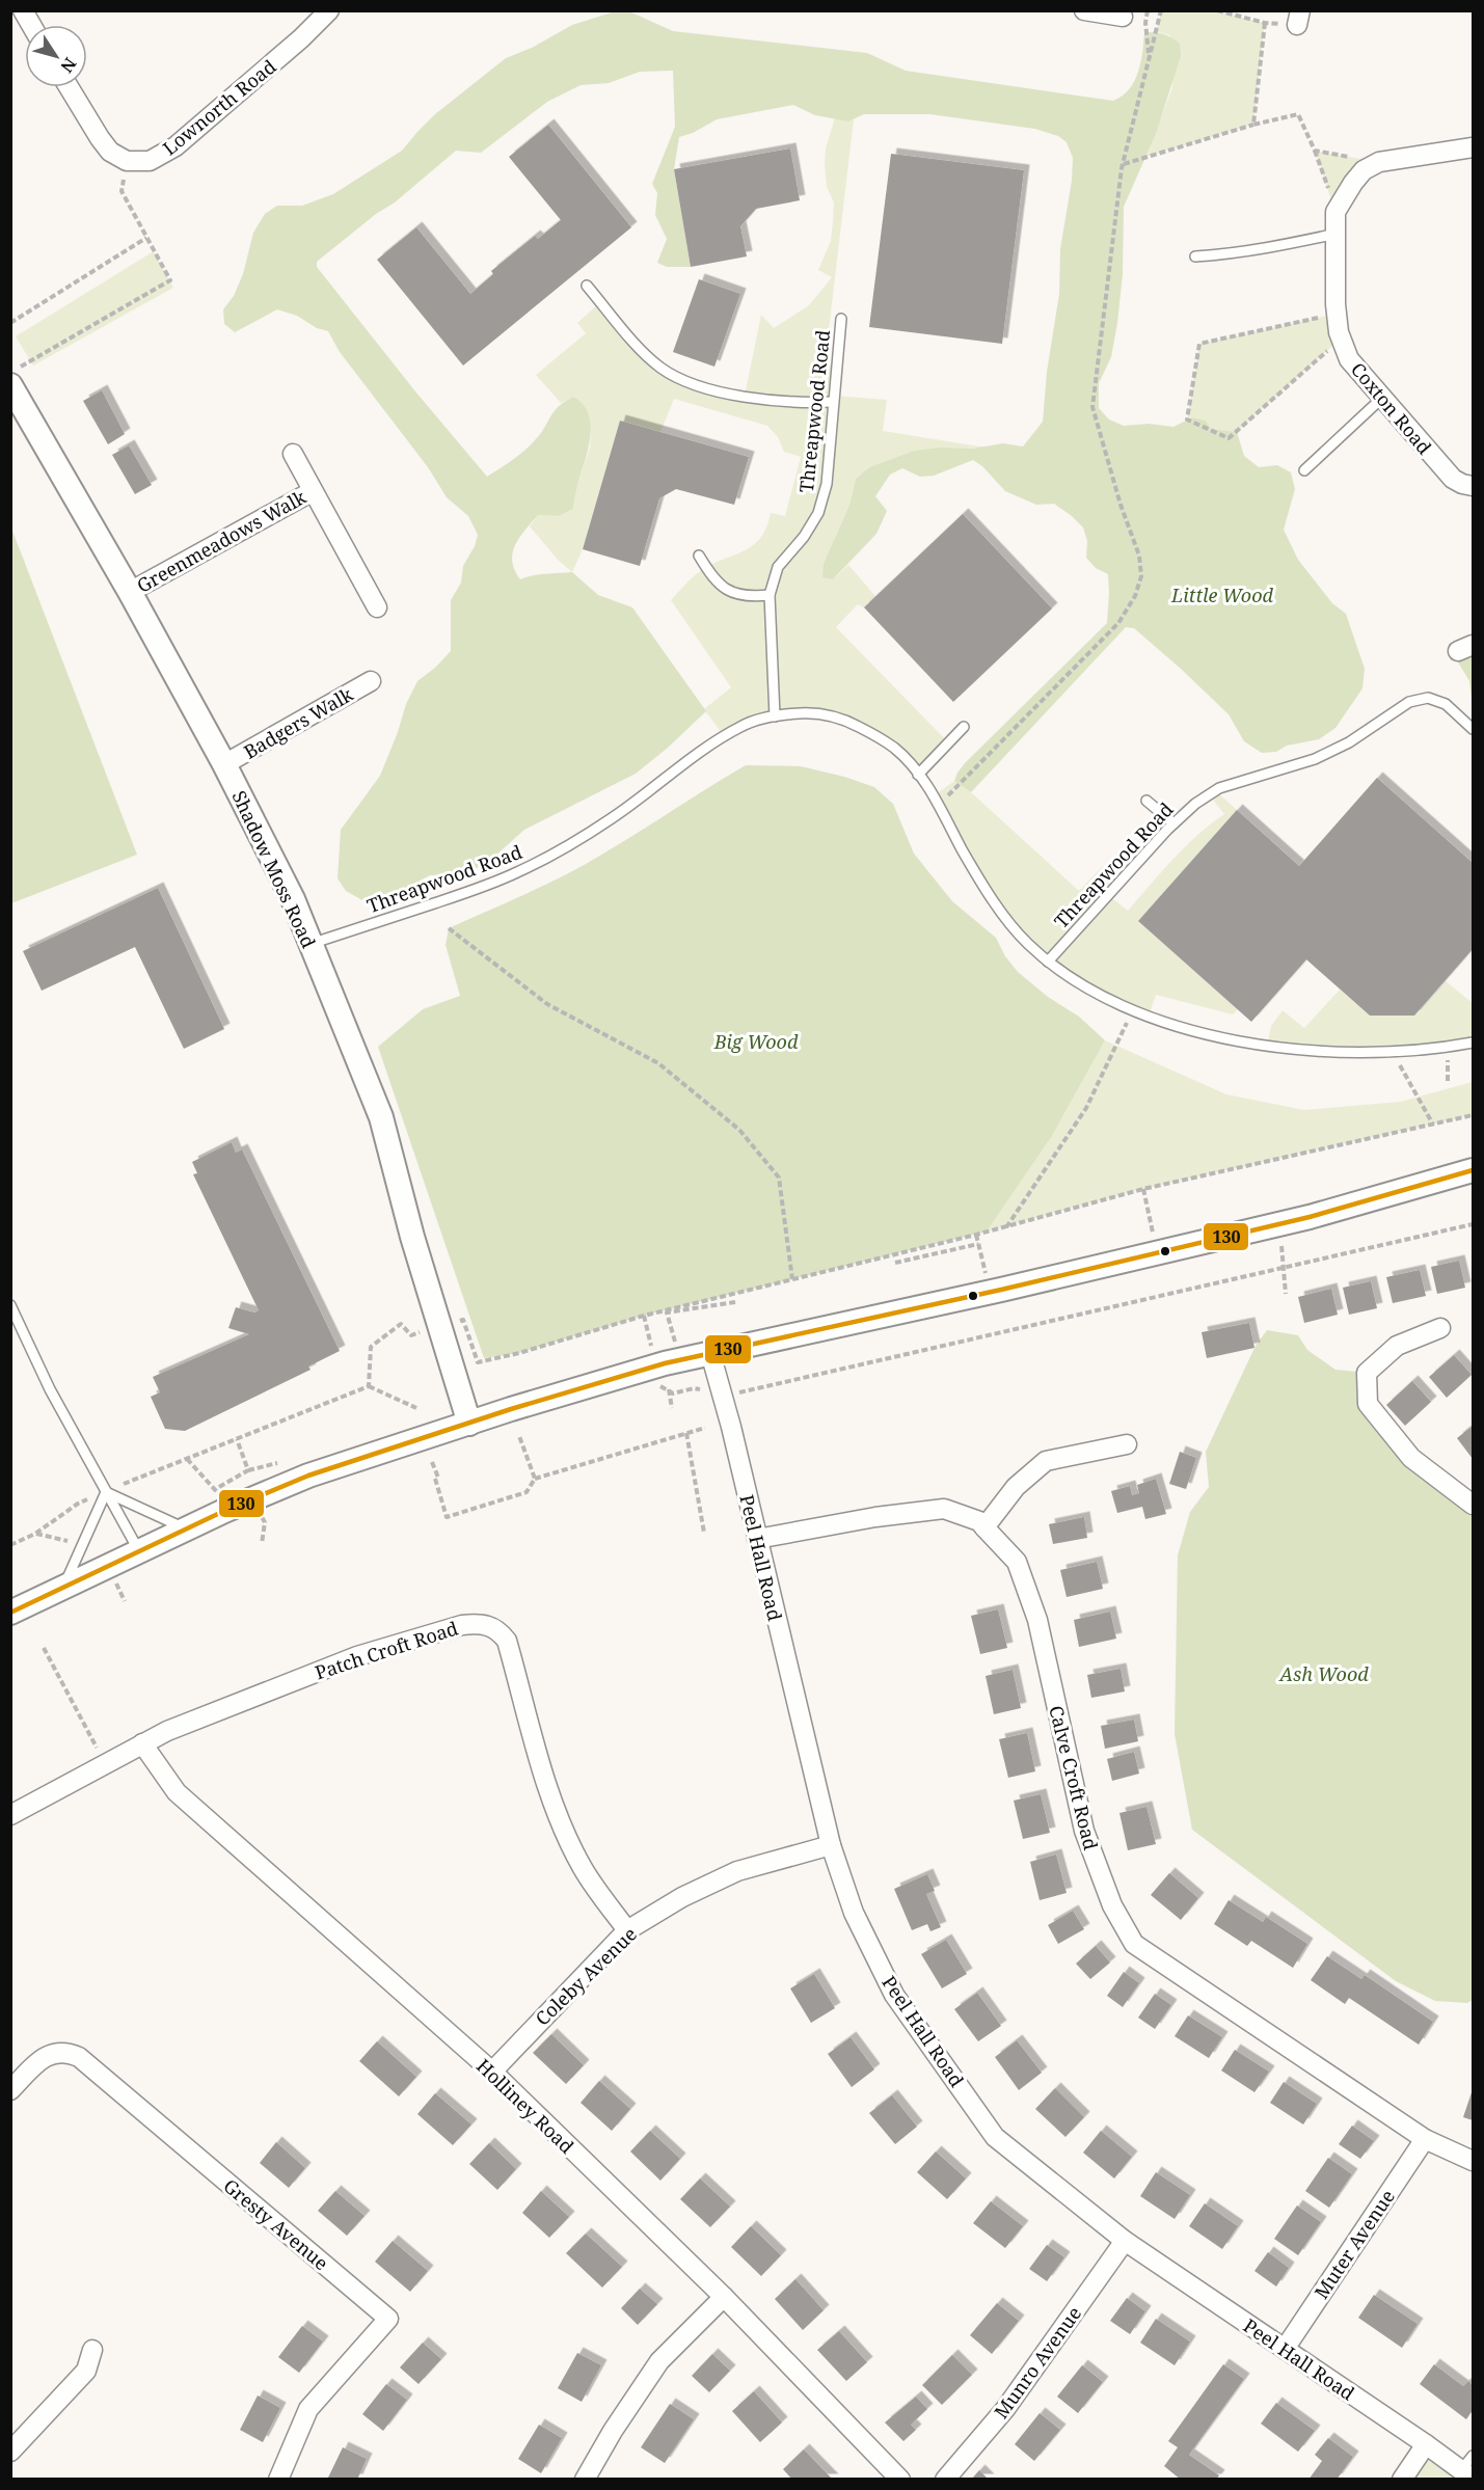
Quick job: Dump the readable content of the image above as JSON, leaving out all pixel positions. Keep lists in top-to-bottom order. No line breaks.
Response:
{"streets":{"street":["Lownorth Road","Coxton Road","Greenmeadows Walk","Badgers Walk","Shadow Moss Road","Peel Hall Road","Patch Croft Road","Calve Croft Road","Coleby Avenue","Holliney Road","Gresty Avenue","Muter Avenue","Munro Avenue"],"lane":["Threapwood Road"]},"crossings":[["Threapwood Road","Shadow Moss Road"],["Greenmeadows Walk","Shadow Moss Road"],["Badgers Walk","Shadow Moss Road"],["Peel Hall Road","Calve Croft Road"],["Peel Hall Road","Coleby Avenue"],["Peel Hall Road","Muter Avenue"],["Peel Hall Road","Munro Avenue"],["Patch Croft Road","Coleby Avenue"],["Patch Croft Road","Holliney Road"],["Calve Croft Road","Muter Avenue"],["Coleby Avenue","Holliney Road"]],"parks":["Little Wood","Big Wood","Ash Wood"],"lines":["transit line 130"],"north":"bottom right"}
